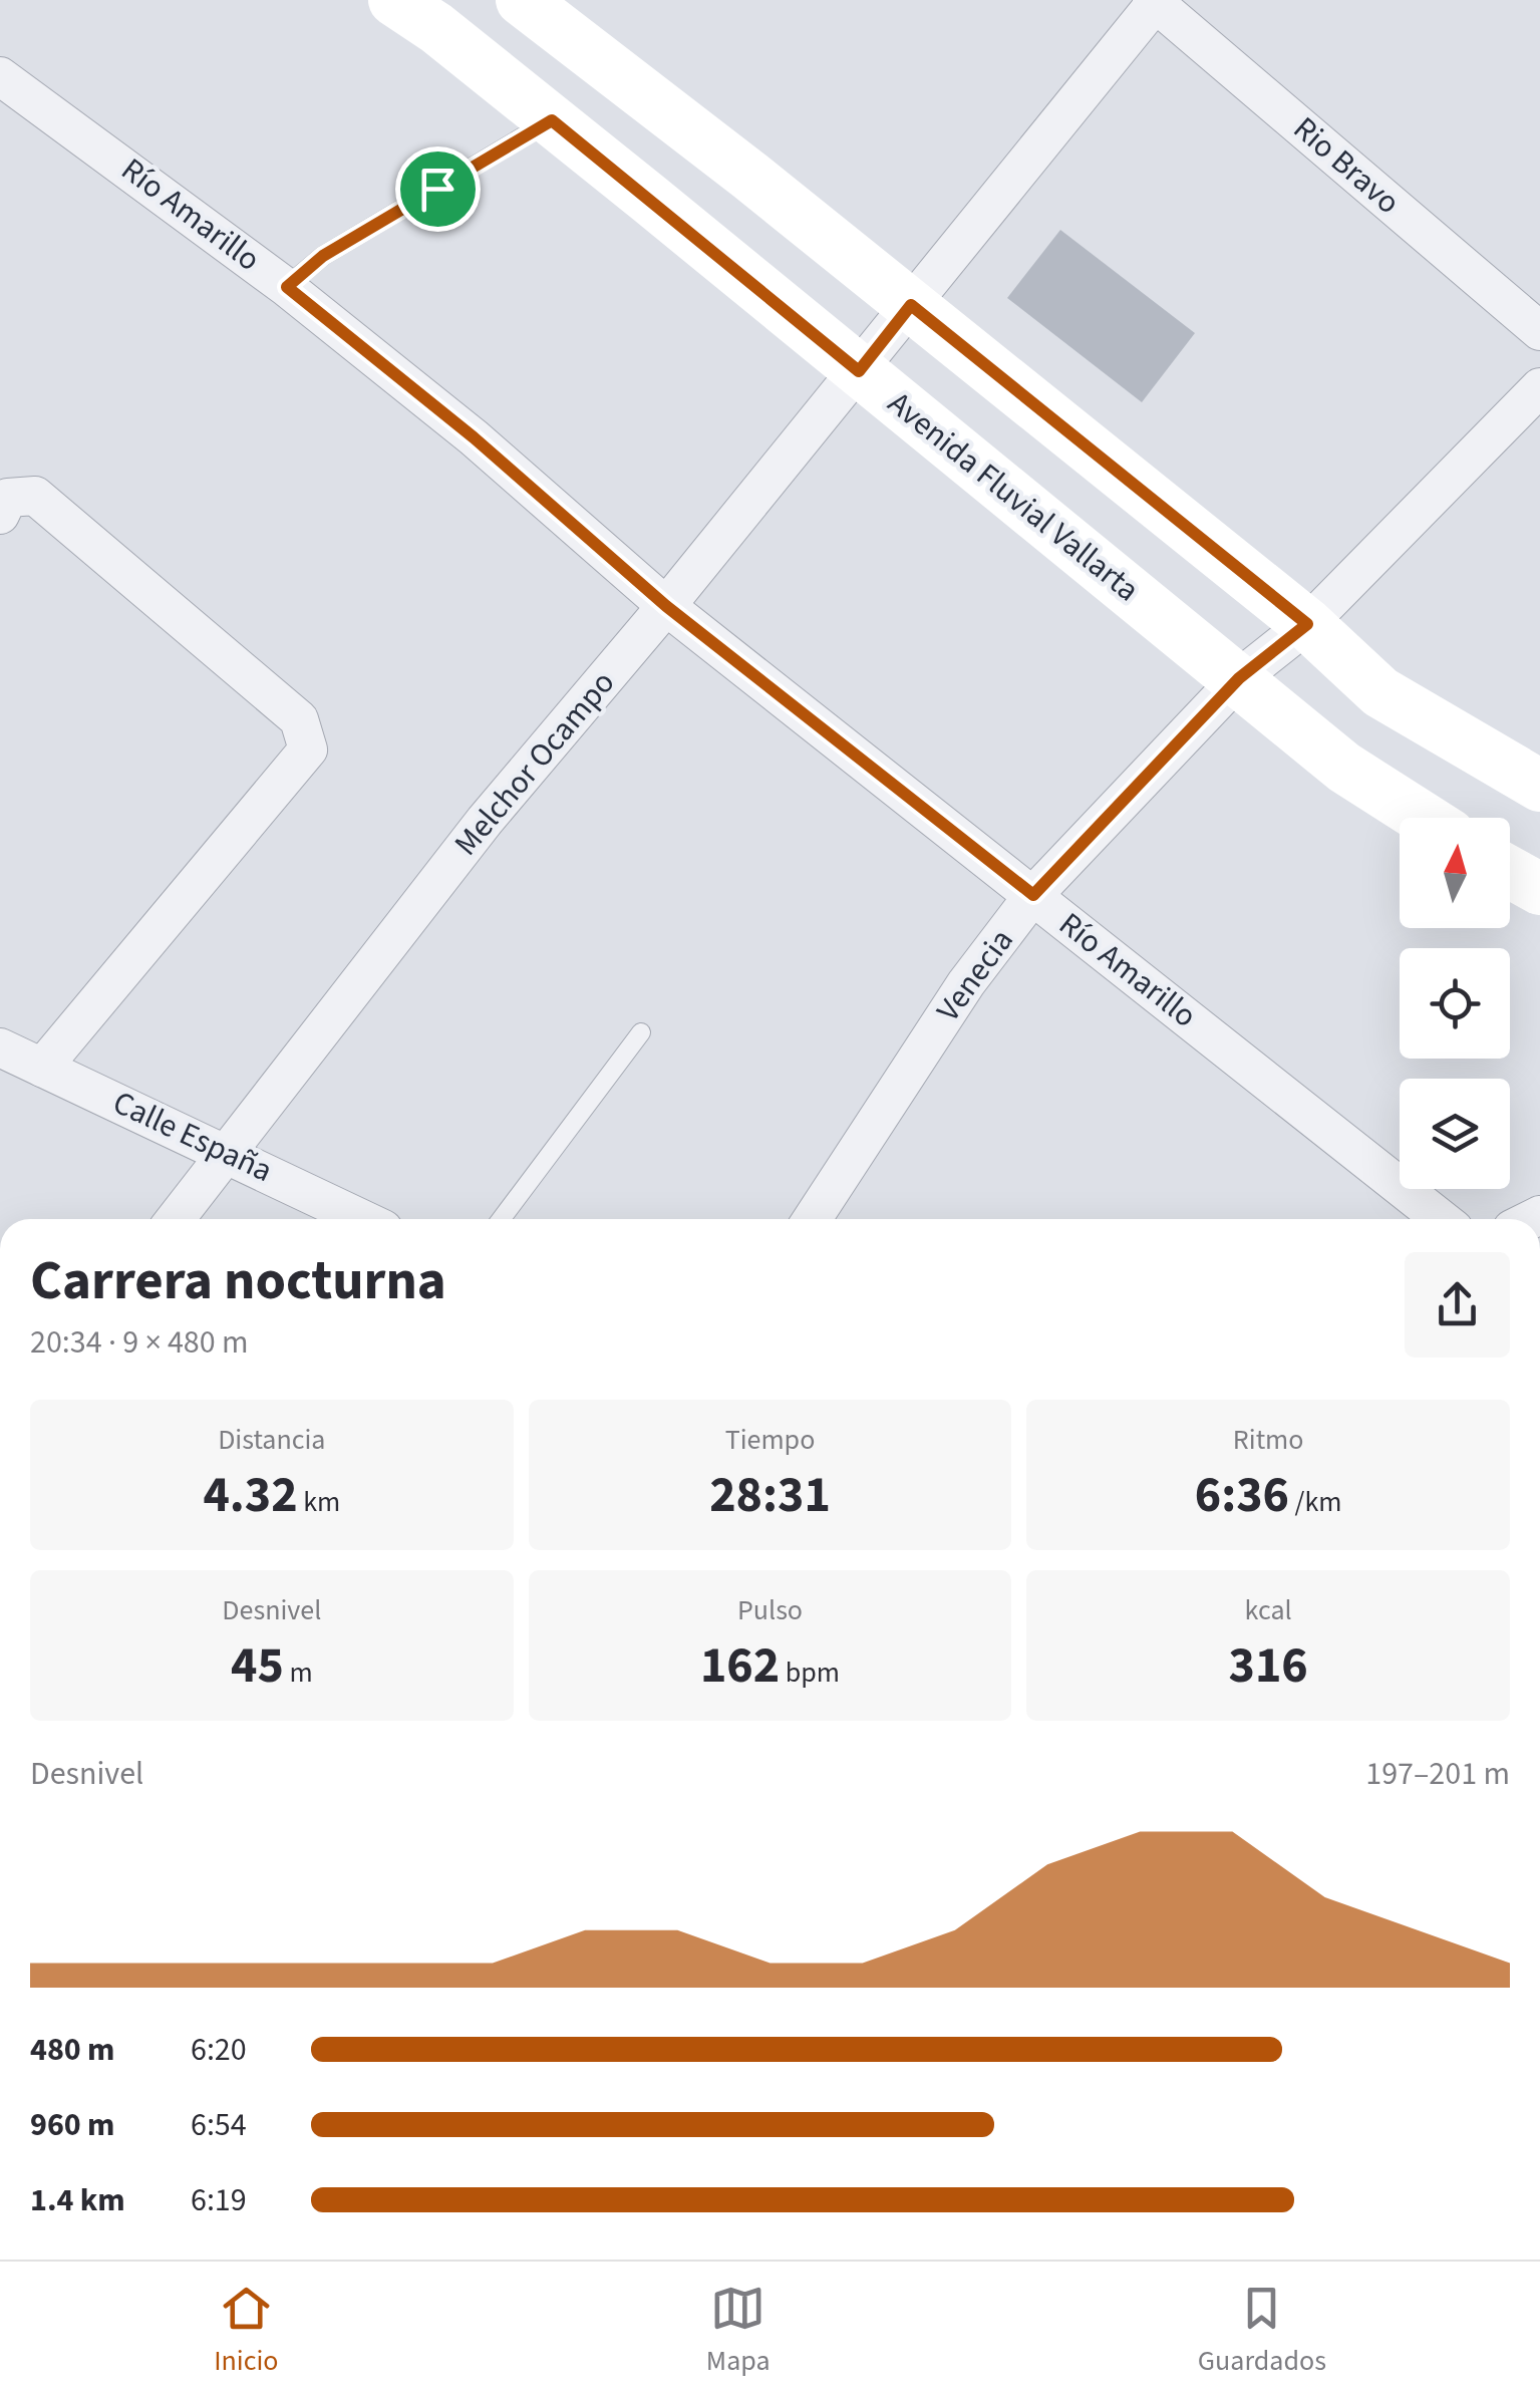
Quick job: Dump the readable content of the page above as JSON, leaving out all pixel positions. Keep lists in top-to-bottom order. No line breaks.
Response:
{"streets":{"street":["Rio Bravo","Río Amarillo","Avenida Fluvial Vallarta","Melchor Ocampo","Venecia","Calle España"]},"crossings":[["Rio Bravo","Melchor Ocampo"],["Río Amarillo","Melchor Ocampo"],["Río Amarillo","Venecia"],["Avenida Fluvial Vallarta","Melchor Ocampo"],["Avenida Fluvial Vallarta","Venecia"],["Melchor Ocampo","Calle España"]],"north":"top","page":{"heading":["Carrera nocturna","20:34 · 9 × 480 m"],"stats":[["Distancia","4.32 km"],["Tiempo","28:31"],["Ritmo","6:36 /km"],["Desnivel","45 m"],["Pulso","162 bpm"],["kcal","316"]],"chart":["Desnivel","197–201 m"],"list":[{"name":"480 m","note":"6:20"},{"name":"960 m","note":"6:54"},{"name":"1.4 km","note":"6:19"}],"tabs":["Inicio","Mapa","Guardados"]}}
